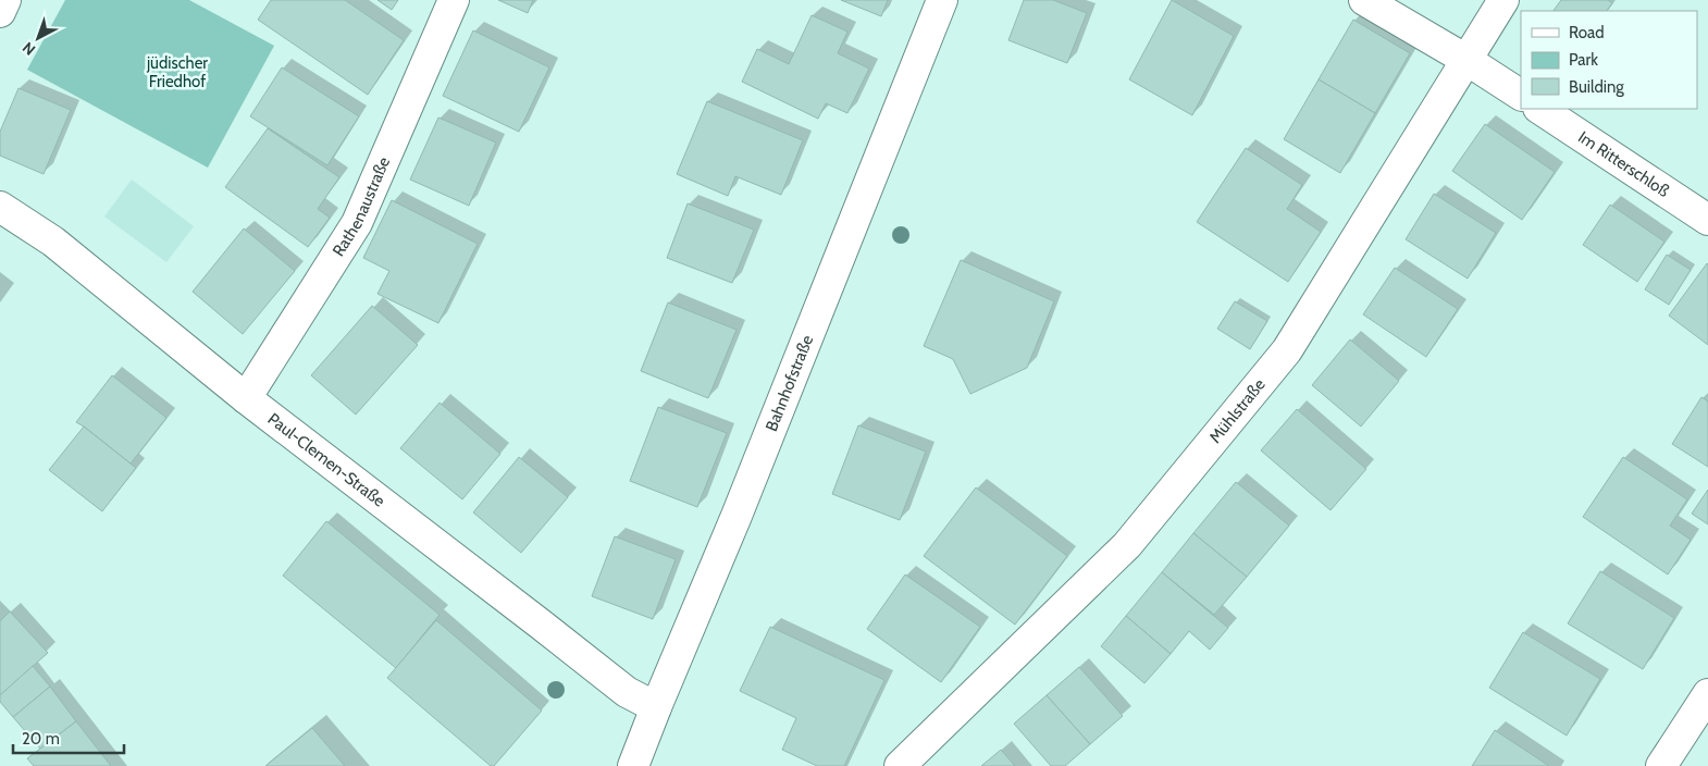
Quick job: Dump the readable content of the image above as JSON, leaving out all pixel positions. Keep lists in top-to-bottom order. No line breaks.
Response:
{"streets":{"street":["Im Ritterschloß","Rathenaustraße","Bahnhofstraße","Mühlstraße","Paul-Clemen-Straße"]},"crossings":[["Rathenaustraße","Paul-Clemen-Straße"],["Bahnhofstraße","Paul-Clemen-Straße"]],"parks":["jüdischer Friedhof"],"legend":["Road","Park","Building"],"scale_bar":"20 m","north":"bottom left"}
